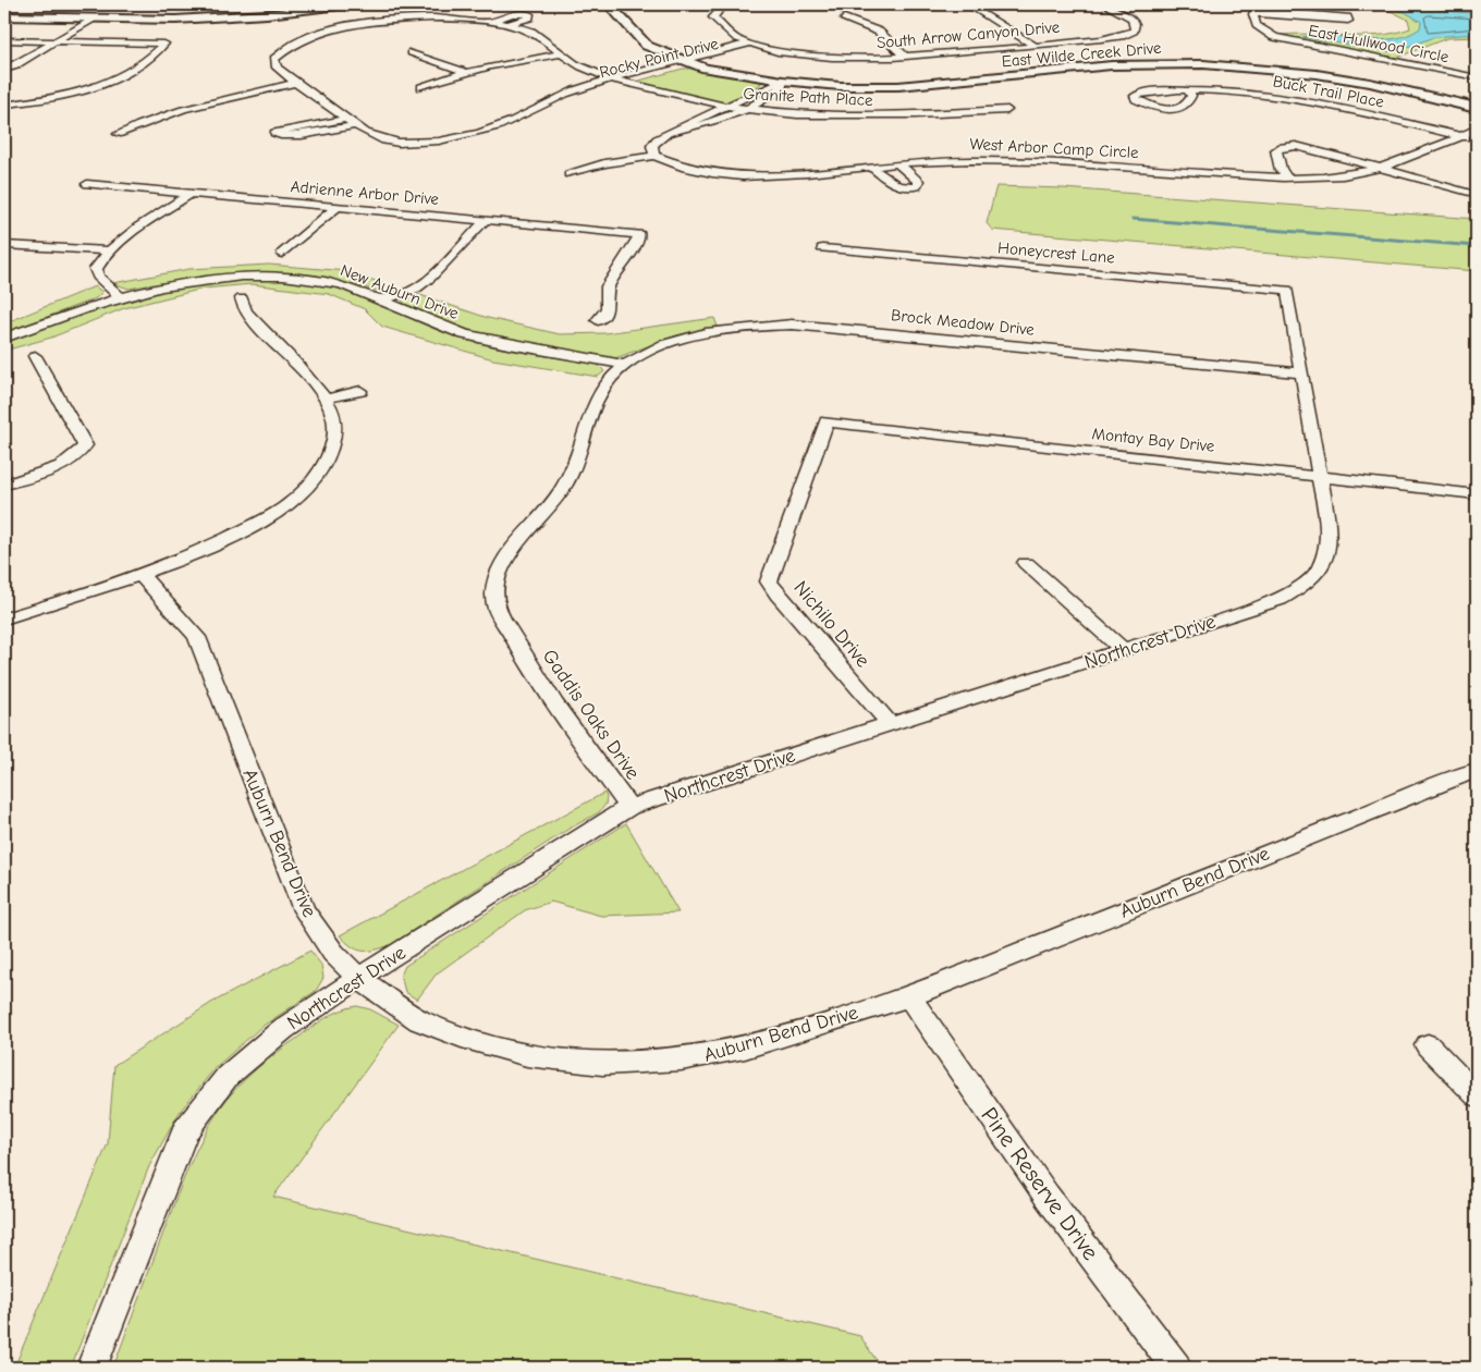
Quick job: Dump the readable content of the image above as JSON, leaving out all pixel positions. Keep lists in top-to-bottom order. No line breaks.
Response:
{"streets":{"street":["South Arrow Canyon Drive","East Hullwood Circle","East Wilde Creek Drive","Rocky Point Drive","Buck Trail Place","Granite Path Place","West Arbor Camp Circle","Adrienne Arbor Drive","Honeycrest Lane","New Auburn Drive","Brock Meadow Drive","Montay Bay Drive","Nichilo Drive","Northcrest Drive","Gaddis Oaks Drive","Auburn Bend Drive","Pine Reserve Drive"]},"crossings":[["South Arrow Canyon Drive","Rocky Point Drive"],["East Wilde Creek Drive","Rocky Point Drive"],["Rocky Point Drive","Granite Path Place"],["Buck Trail Place","West Arbor Camp Circle"],["Honeycrest Lane","Northcrest Drive"],["New Auburn Drive","Brock Meadow Drive"],["New Auburn Drive","Gaddis Oaks Drive"],["Brock Meadow Drive","Northcrest Drive"],["Brock Meadow Drive","Gaddis Oaks Drive"],["Montay Bay Drive","Nichilo Drive"],["Montay Bay Drive","Northcrest Drive"],["Nichilo Drive","Northcrest Drive"],["Northcrest Drive","Gaddis Oaks Drive"],["Northcrest Drive","Auburn Bend Drive"],["Auburn Bend Drive","Pine Reserve Drive"]]}
